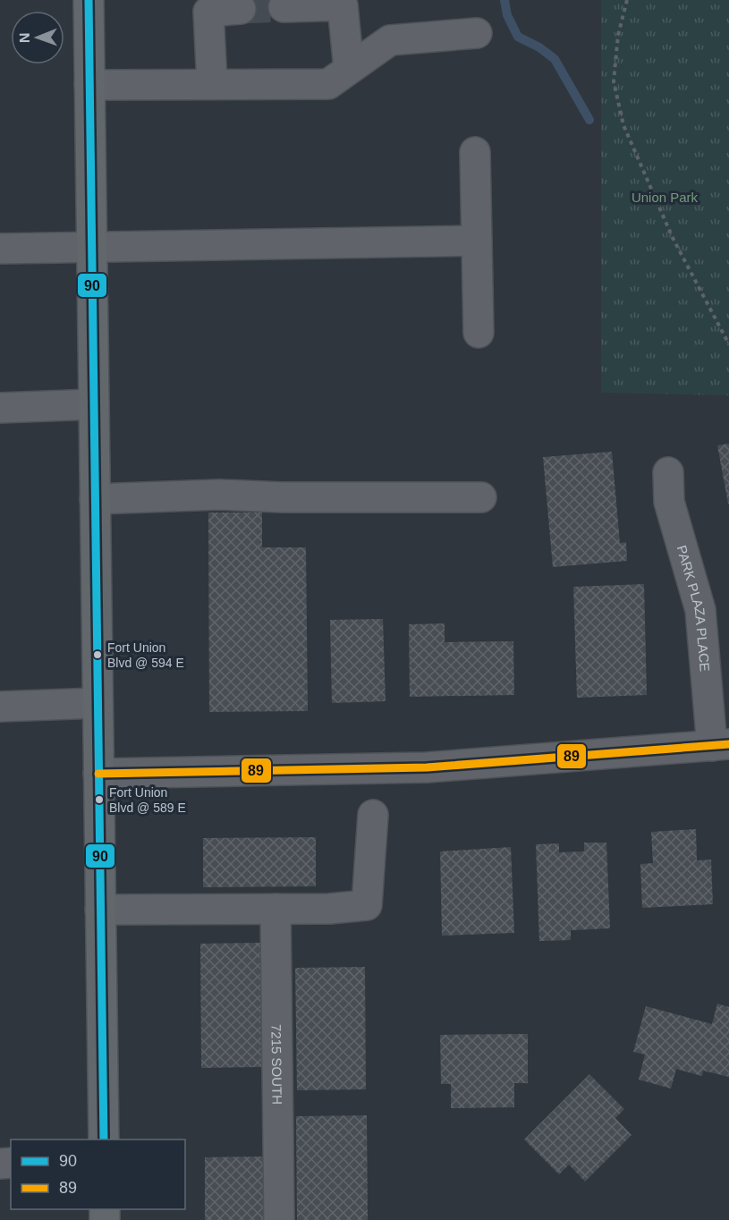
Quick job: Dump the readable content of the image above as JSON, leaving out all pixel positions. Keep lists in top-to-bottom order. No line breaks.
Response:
{"streets":{"street":["PARK PLAZA PLACE","7215 SOUTH"]},"parks":["Union Park"],"places":["Fort Union Blvd @ 594 E","Fort Union Blvd @ 589 E"],"lines":["transit line 90","transit line 89"],"legend":["90","89"],"north":"left"}
